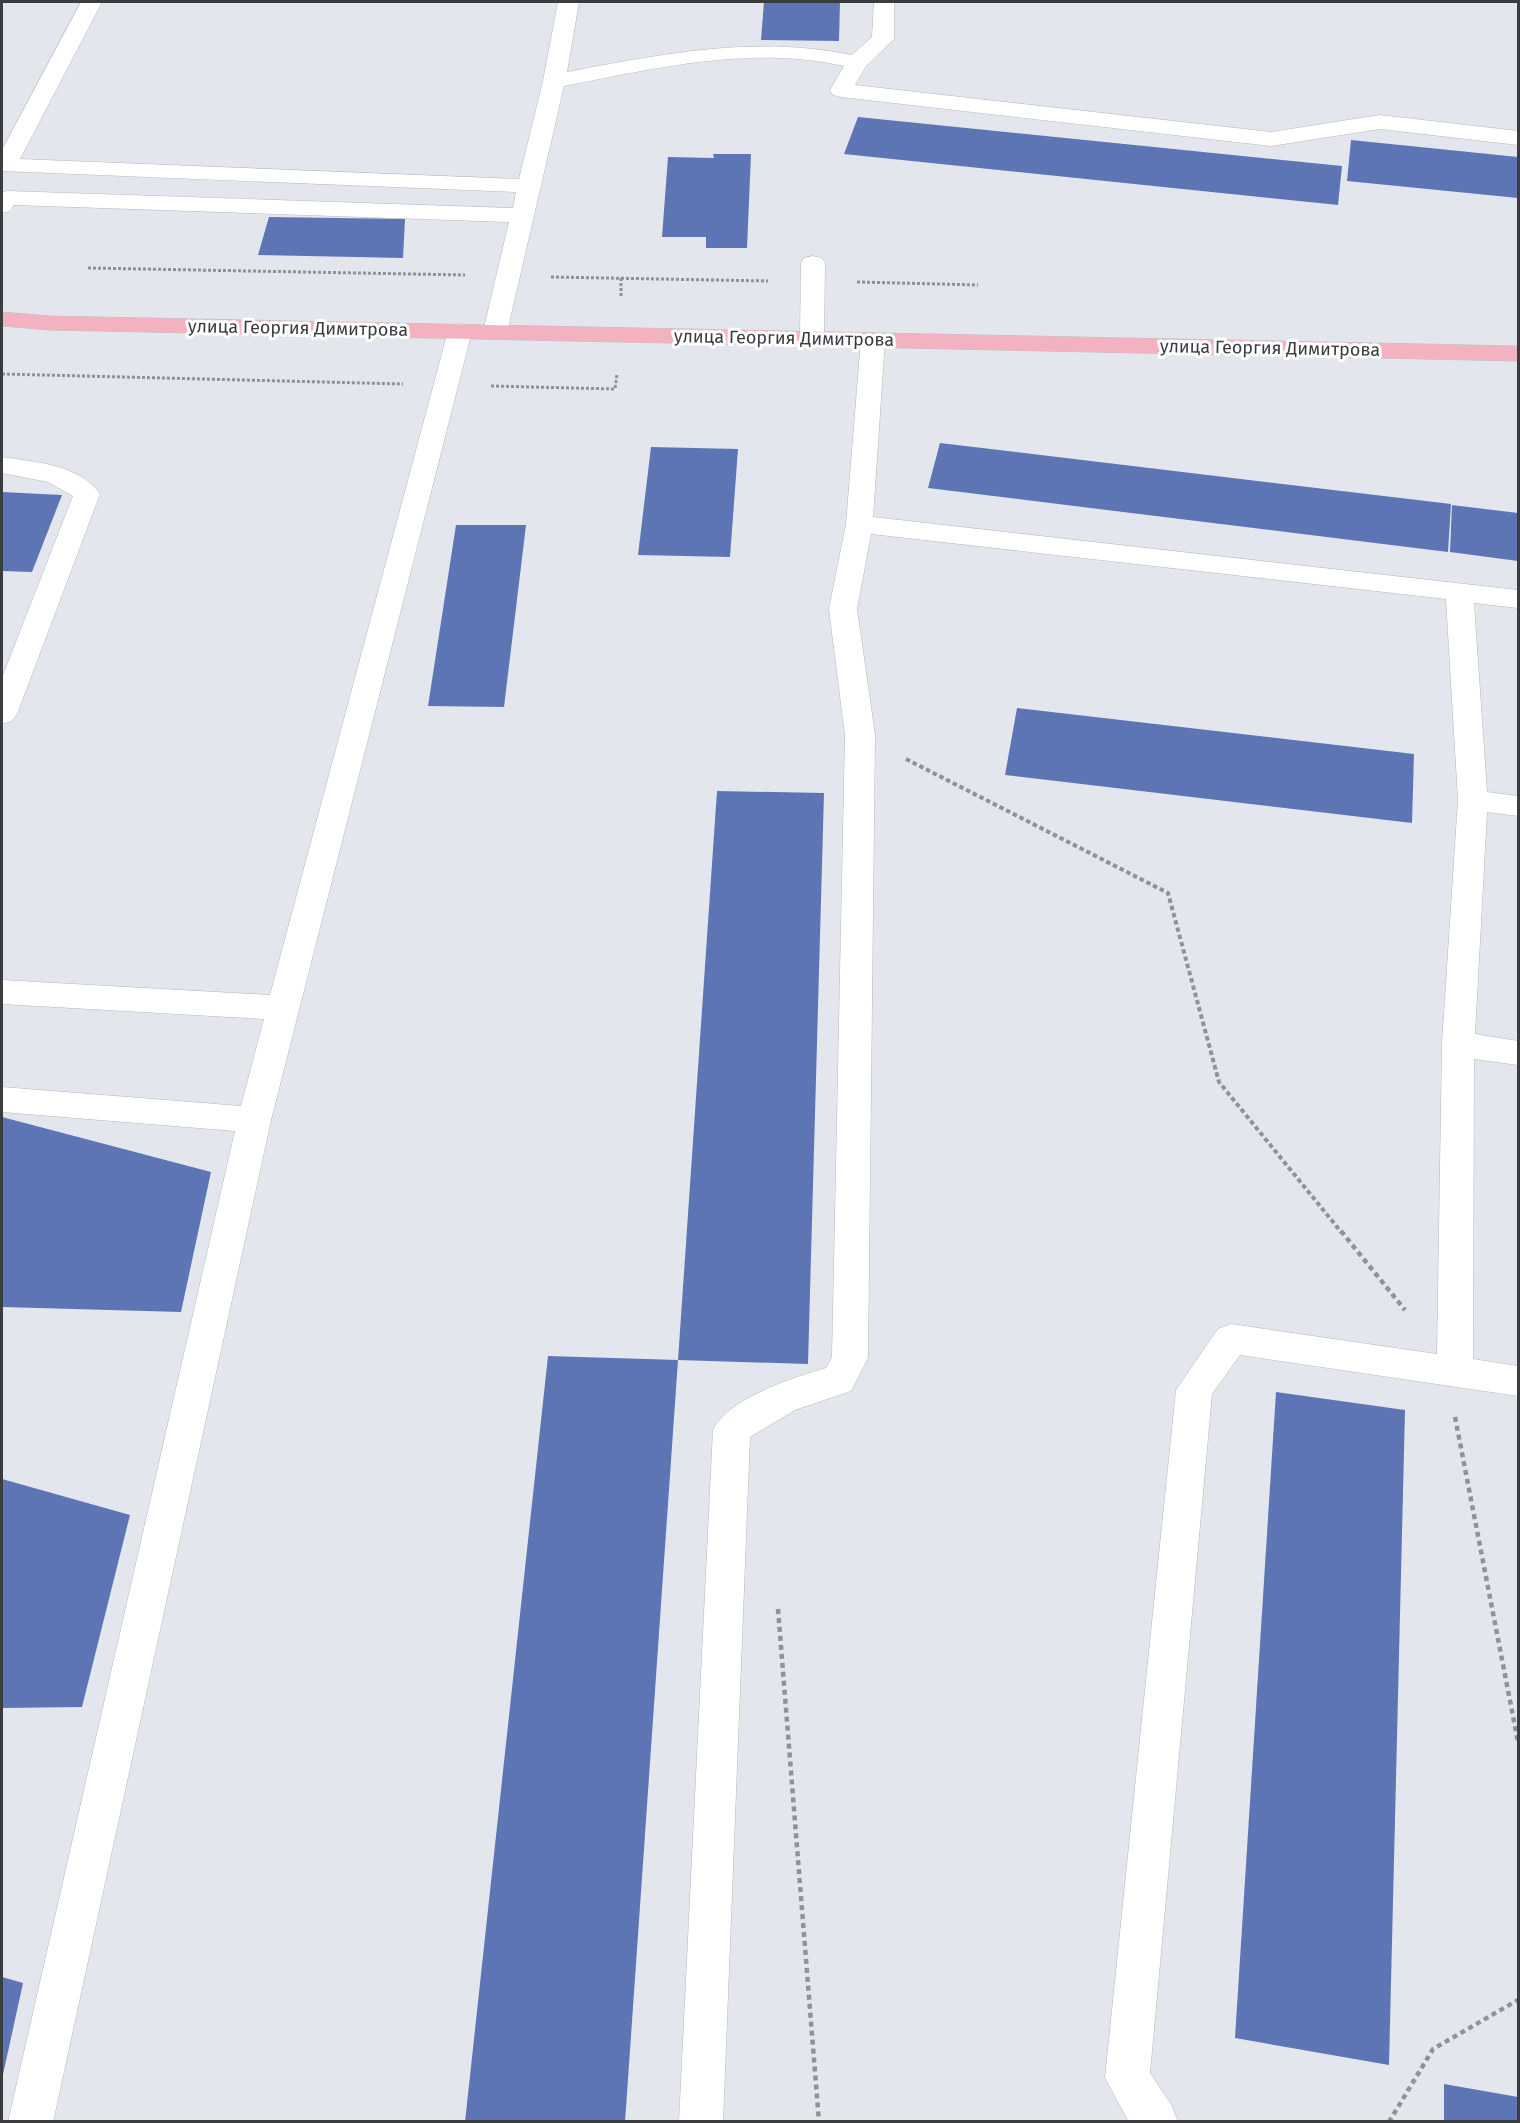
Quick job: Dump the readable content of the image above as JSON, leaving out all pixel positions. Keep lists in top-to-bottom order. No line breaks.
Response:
{"streets":{"main road":["улица Георгия Димитрова"]}}
